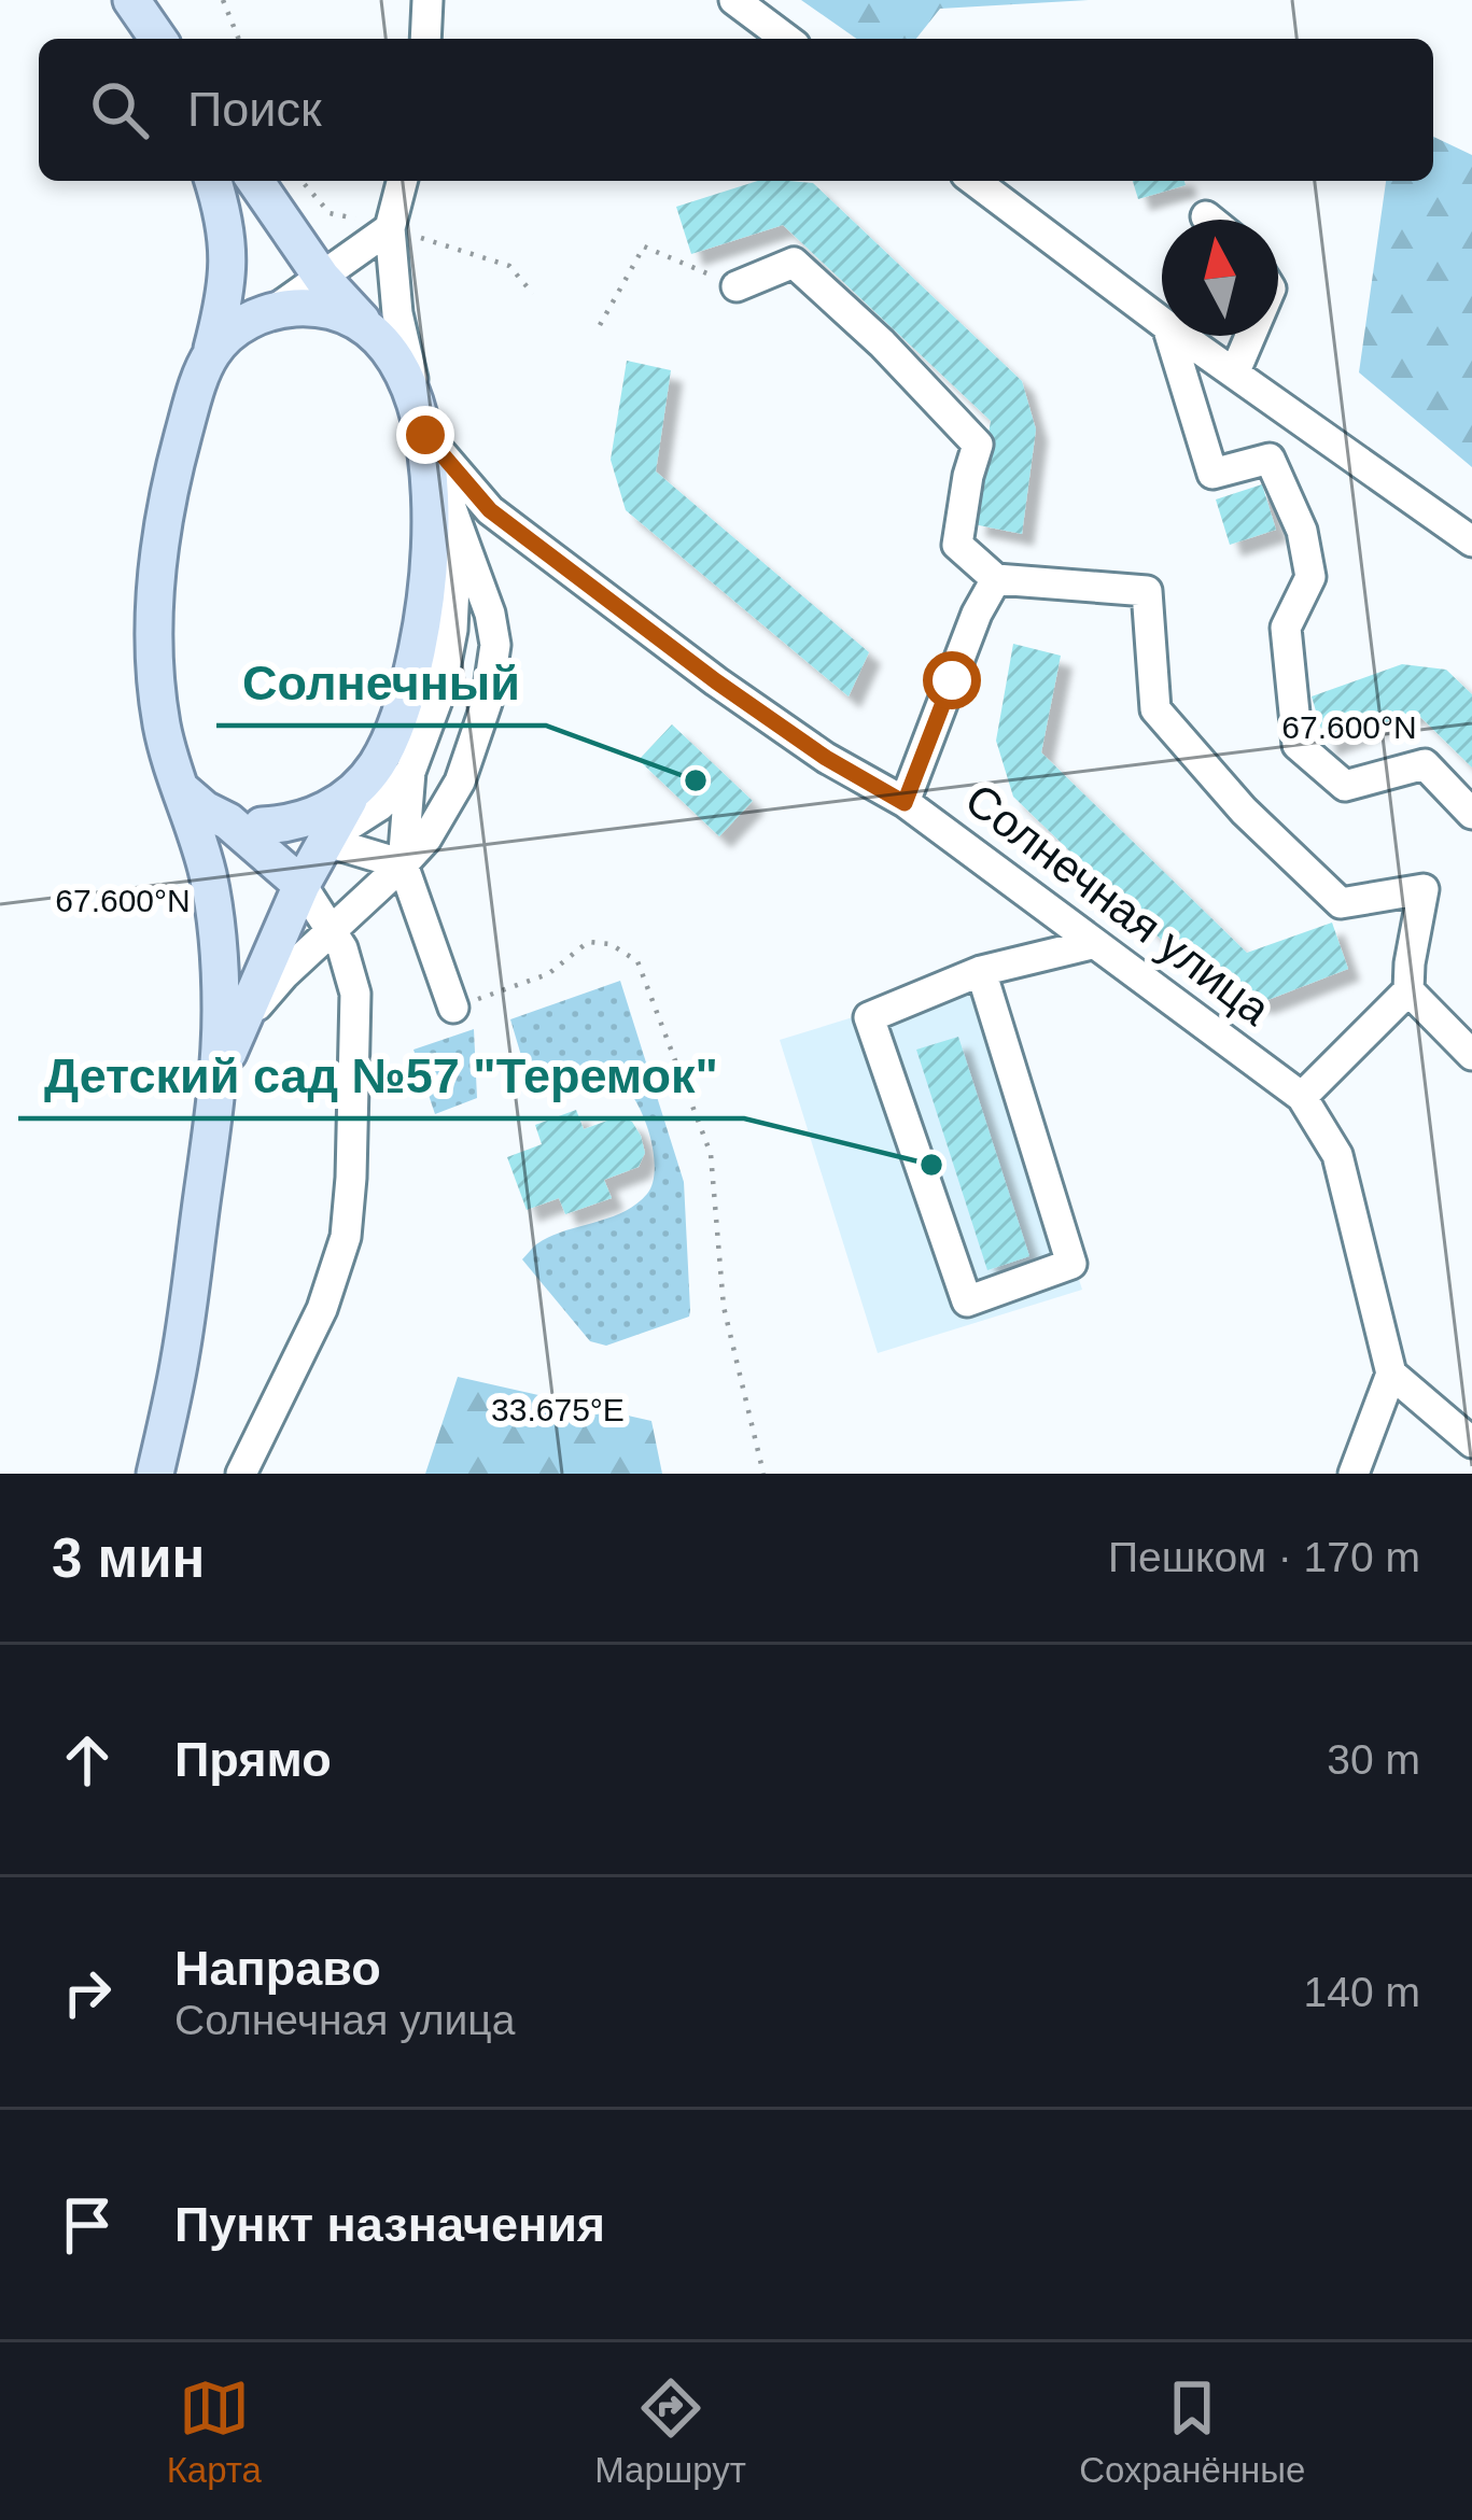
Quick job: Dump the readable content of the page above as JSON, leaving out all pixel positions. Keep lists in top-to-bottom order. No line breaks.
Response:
{"streets":{"street":["Солнечная улица"]},"places":["Солнечный","Детский сад №57 \"Теремок\""],"north":"top","page":{"search":"Поиск","heading":["3 мин","Пешком · 170 m"],"list":[["Прямо","30 m"],["Направо","Солнечная улица","140 m"],"Пункт назначения"],"nav":["Карта","Маршрут","Сохранённые"]},"coordinates":["67.600°N","33.675°E"]}
